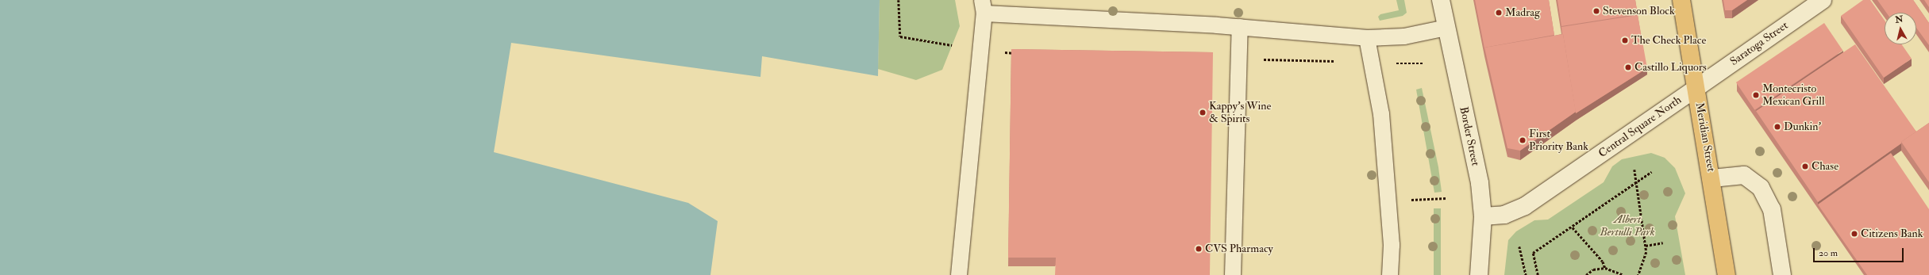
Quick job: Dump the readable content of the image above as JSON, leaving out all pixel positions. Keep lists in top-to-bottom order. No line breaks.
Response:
{"streets":{"main road":["Meridian Street"],"street":["Saratoga Street","Central Square North","Border Street"]},"crossings":[["Saratoga Street","Central Square North"],["Saratoga Street","Meridian Street"],["Central Square North","Border Street"],["Central Square North","Meridian Street"]],"parks":["Albert Bertulli Park"],"places":["Stevenson Block","Madrag","The Check Place","Castillo Liquors","Montecristo Mexican Grill","Kappy's Wine & Spirits","Dunkin'","First Priority Bank","Chase","Citizens Bank","CVS Pharmacy"],"scale_bar":"20 m","north":"top"}
